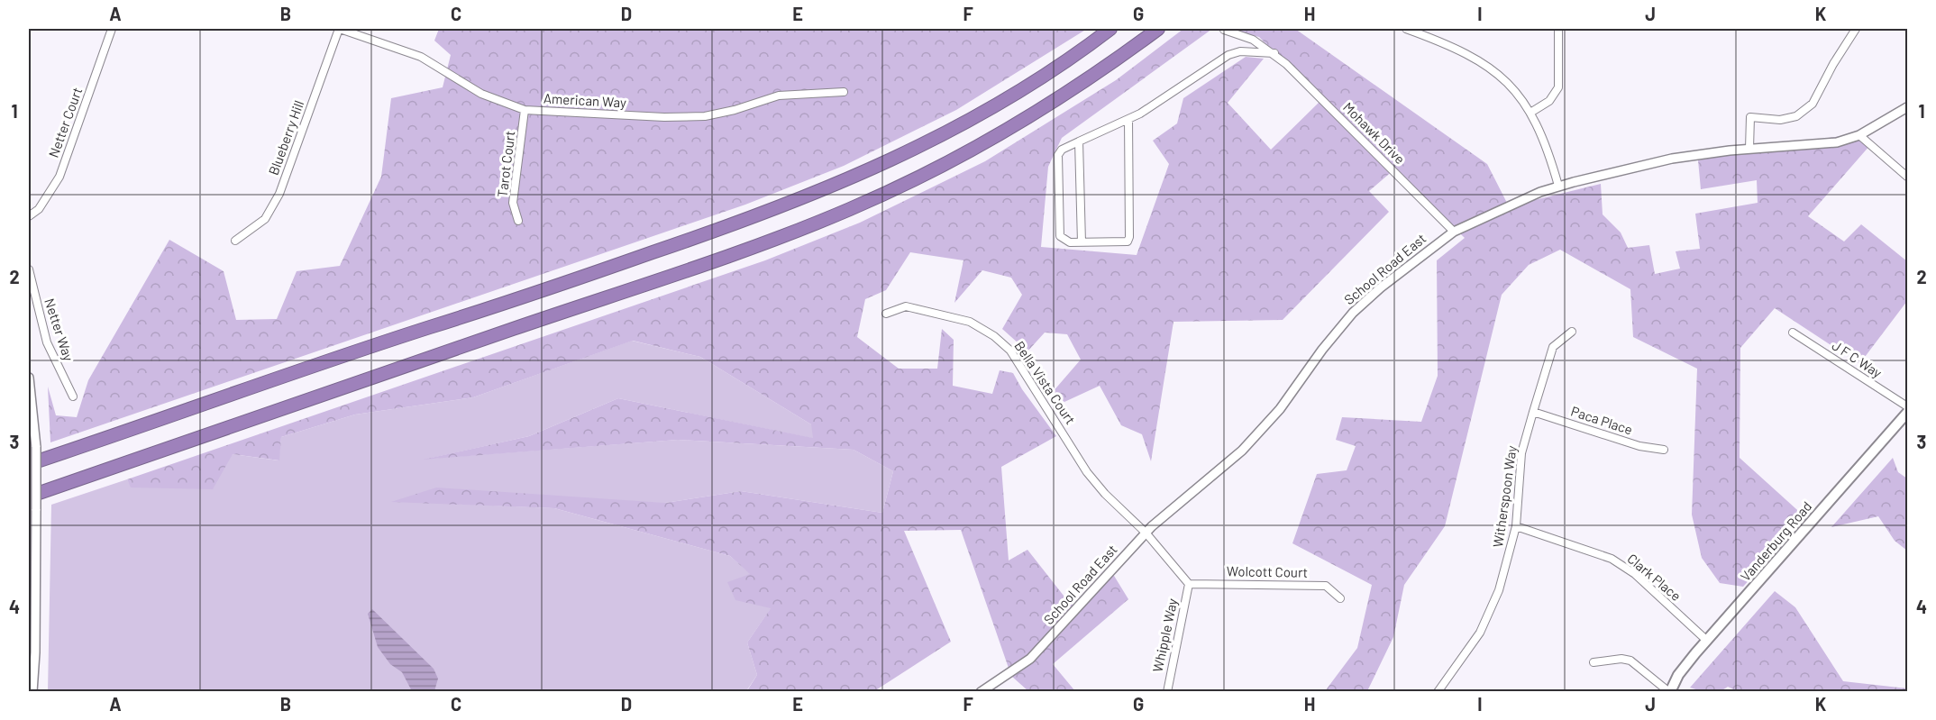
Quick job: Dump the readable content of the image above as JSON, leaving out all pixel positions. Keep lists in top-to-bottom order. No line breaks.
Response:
{"streets":{"main road":["Vanderburg Road"],"street":["American Way","Netter Court","Mohawk Drive","Blueberry Hill","Tarot Court","School Road East","Netter Way","J F C Way","Bella Vista Court","Paca Place","Witherspoon Way","Wolcott Court","Clark Place","Whipple Way"]},"crossings":[["American Way","Blueberry Hill"],["American Way","Tarot Court"],["Mohawk Drive","School Road East"],["School Road East","Bella Vista Court"],["Bella Vista Court","Wolcott Court"],["Bella Vista Court","Whipple Way"],["Paca Place","Witherspoon Way"],["Witherspoon Way","Clark Place"],["Vanderburg Road","Clark Place"],["Wolcott Court","Whipple Way"]],"grid":{"columns":["A","B","C","D","E","F","G","H","I","J","K"],"rows":["1","2","3","4"]}}
